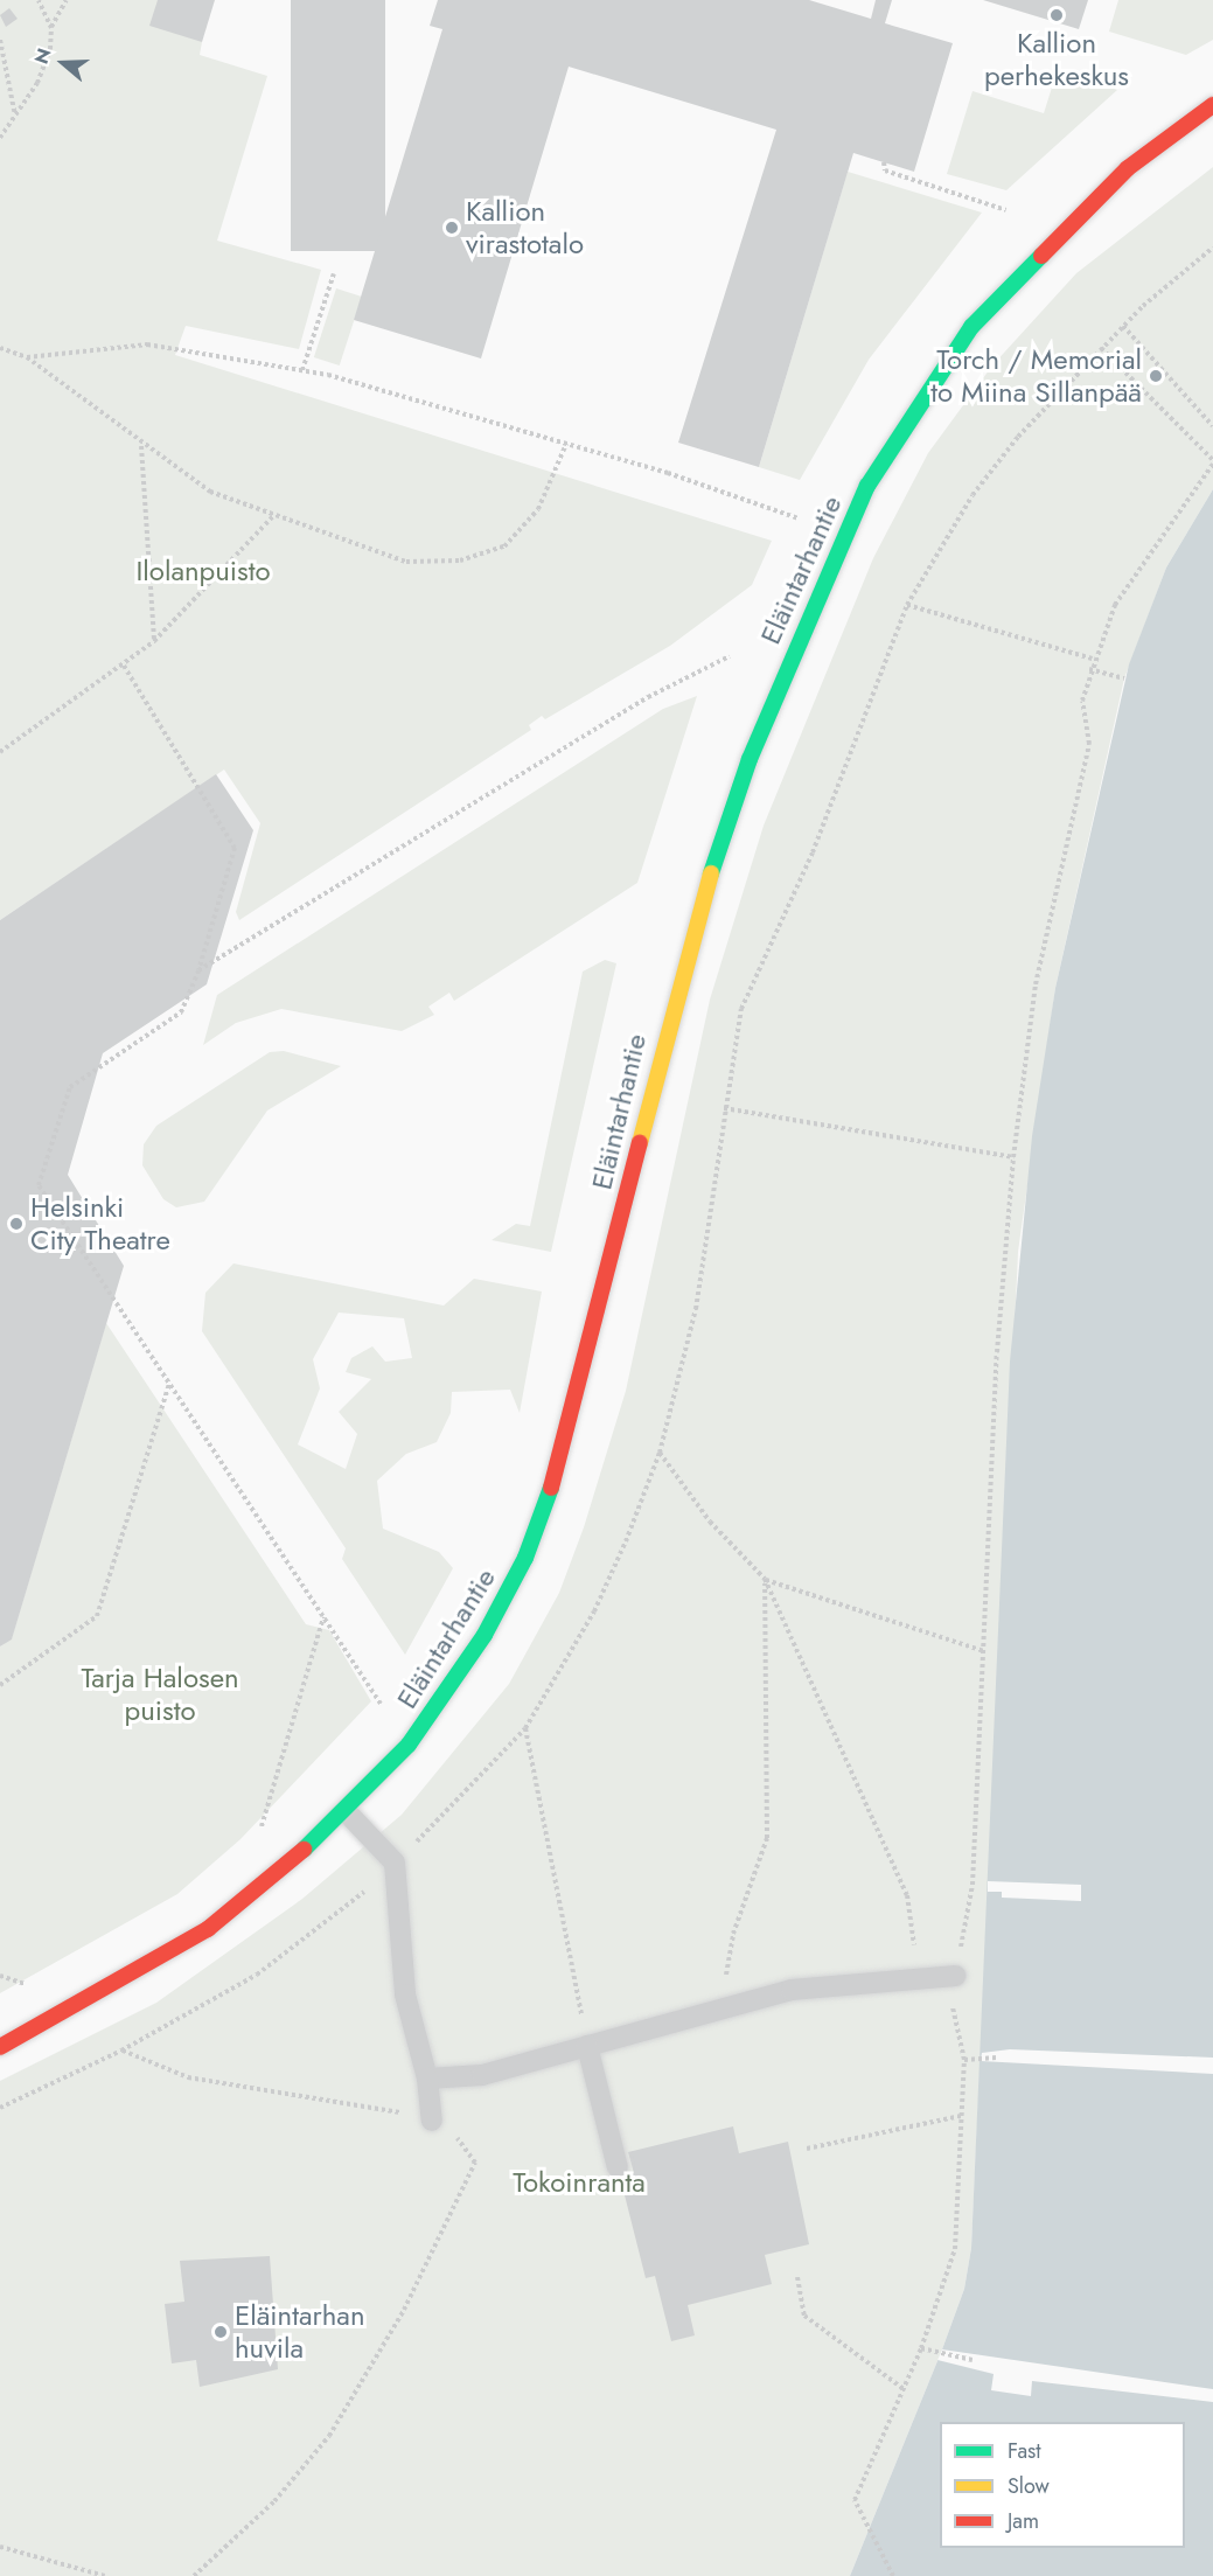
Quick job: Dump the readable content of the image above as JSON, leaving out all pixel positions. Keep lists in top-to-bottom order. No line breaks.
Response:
{"streets":{"main road":["Eläintarhantie"]},"parks":["Ilolanpuisto","Tarja Halosen puisto","Tokoinranta"],"places":["Kallion perhekeskus","Kallion virastotalo","Torch / Memorial to Miina Sillanpää","Helsinki City Theatre","Eläintarhan huvila"],"legend":["Fast","Slow","Jam"],"north":"left"}
